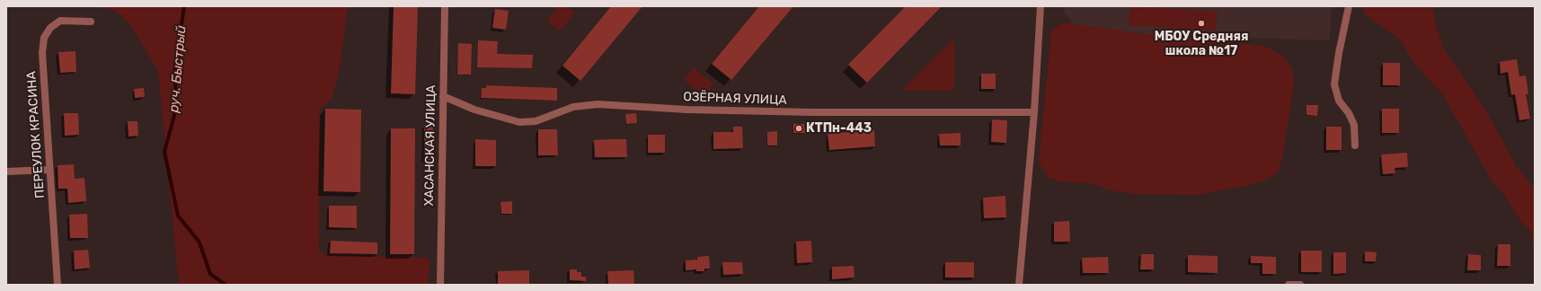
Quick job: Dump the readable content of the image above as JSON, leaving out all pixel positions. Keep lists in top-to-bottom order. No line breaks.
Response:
{"streets":{"street":["ОЗЁРНАЯ УЛИЦА","ПЕРЕУЛОК КРАСИНА","ХАСАНСКАЯ УЛИЦА"]},"crossings":[["ОЗЁРНАЯ УЛИЦА","ХАСАНСКАЯ УЛИЦА"]],"water":["руч. Быстрый"],"places":["МБОУ Средняя школа №17","КТПн-443"]}
